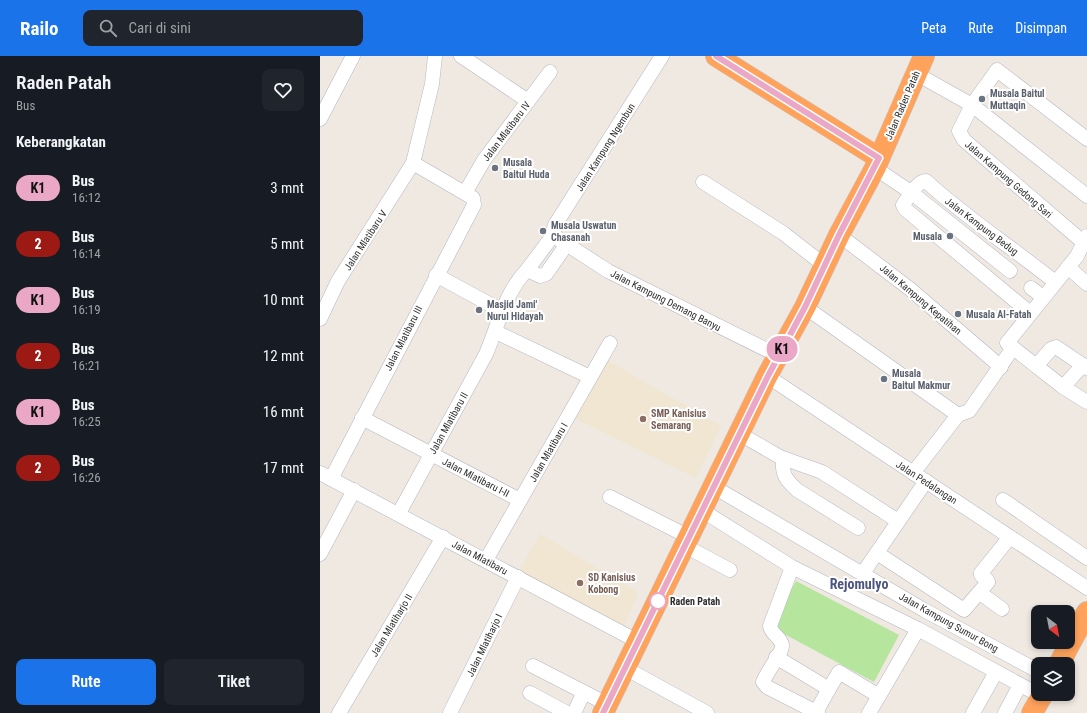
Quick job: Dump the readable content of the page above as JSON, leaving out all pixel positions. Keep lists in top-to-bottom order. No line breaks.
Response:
{"streets":{"highway":["Jalan Raden Patah"],"street":["Jalan Mlatibaru IV","Jalan Kampung Ngembun","Jalan Kampung Gedong Sari","Jalan Kampung Bedug","Jalan Mlatibaru V","Jalan Kampung Kepatihan","Jalan Kampung Demang Banyu","Jalan Mlatibaru III","Jalan Mlatibaru II","Jalan Mlatibaru I","Jalan Mlatibaru I-II","Jalan Pedalangan","Jalan Mlatibaru","Jalan Kampung Sumur Bong","Jalan Mlatiharjo II","Jalan Mlatiharjo I"]},"crossings":[["Jalan Raden Patah","Jalan Kampung Bedug"],["Jalan Raden Patah","Jalan Kampung Kepatihan"],["Jalan Raden Patah","Jalan Kampung Demang Banyu"],["Jalan Raden Patah","Jalan Pedalangan"],["Jalan Raden Patah","Jalan Mlatibaru"],["Jalan Raden Patah","Jalan Kampung Sumur Bong"],["Jalan Mlatibaru IV","Jalan Mlatibaru III"],["Jalan Kampung Ngembun","Jalan Kampung Demang Banyu"],["Jalan Kampung Ngembun","Jalan Mlatibaru II"],["Jalan Kampung Demang Banyu","Jalan Mlatibaru II"],["Jalan Mlatibaru III","Jalan Mlatibaru I-II"],["Jalan Mlatibaru III","Jalan Mlatibaru"],["Jalan Mlatibaru II","Jalan Mlatibaru I-II"],["Jalan Mlatibaru II","Jalan Mlatibaru"],["Jalan Mlatibaru I","Jalan Mlatibaru I-II"],["Jalan Mlatibaru I","Jalan Mlatibaru"],["Jalan Mlatibaru","Jalan Mlatiharjo II"],["Jalan Mlatibaru","Jalan Mlatiharjo I"]],"districts":["Rejomulyo"],"places":["Musala Baitul Muttaqin","Musala Baitul Huda","Musala Uswatun Chasanah","Musala","Masjid Jami' Nurul Hidayah","Musala Al-Fatah","Musala Baitul Makmur","SMP Kanisius Semarang","SD Kanisius Kobong","Raden Patah"],"lines":["bus line K1"],"north":"bottom right","page":{"header":"Railo","search":"Cari di sini","nav":["Peta","Rute","Disimpan"],"heading":[["Raden Patah","Bus"],"Keberangkatan"],"on_map":"K1","list":[{"mark":"K1","name":"Bus","note":"16:12","value":"3 mnt"},{"mark":"2","name":"Bus","note":"16:14","value":"5 mnt"},{"mark":"K1","name":"Bus","note":"16:19","value":"10 mnt"},{"mark":"2","name":"Bus","note":"16:21","value":"12 mnt"},{"mark":"K1","name":"Bus","note":"16:25","value":"16 mnt"},{"mark":"2","name":"Bus","note":"16:26","value":"17 mnt"}],"buttons":["Rute","Tiket"]}}
